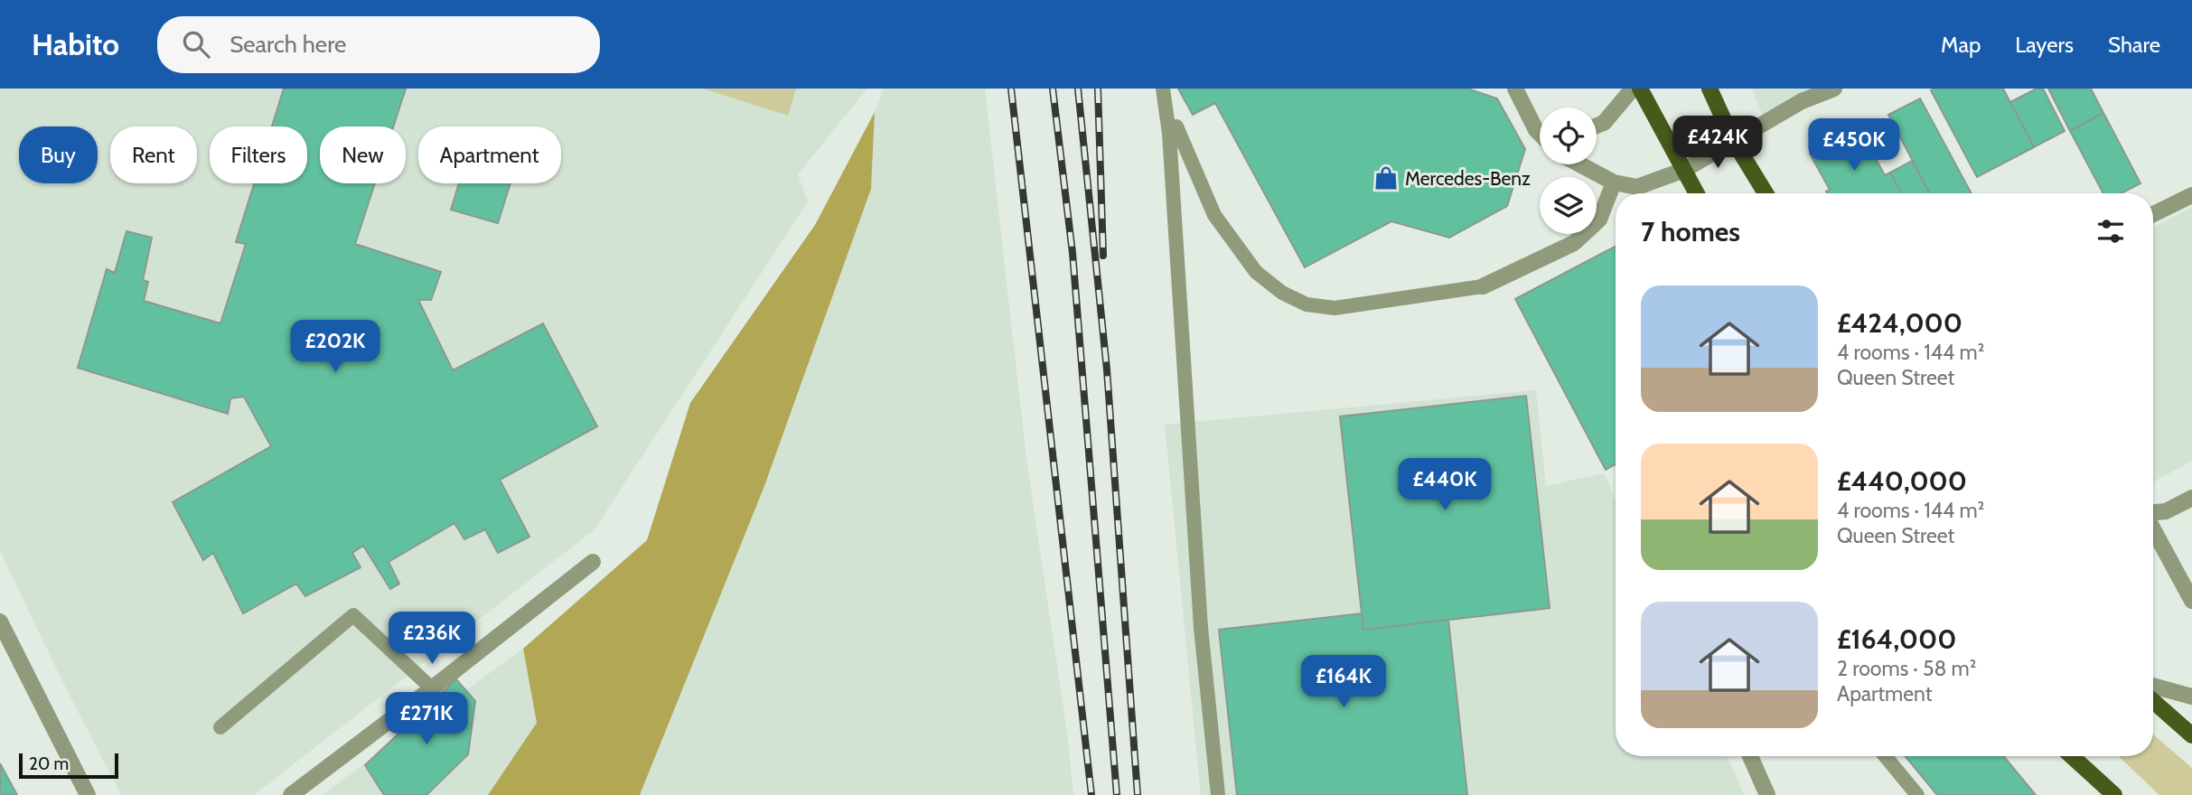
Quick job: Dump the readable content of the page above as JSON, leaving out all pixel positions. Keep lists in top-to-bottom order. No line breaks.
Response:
{"places":{"shop":["Mercedes-Benz"]},"scale_bar":"20 m","page":{"header":"Habito","search":"Search here","nav":["Map","Layers","Share"],"price":["£424K","£450K","£202K","£440K","£236K","£164K","£271K"],"chip":["Buy","Rent","Filters","New","Apartment"],"heading":"7 homes","list":[{"name":"£424,000","note":"4 rooms · 144 m² · Queen Street"},{"name":"£440,000","note":"4 rooms · 144 m² · Queen Street"},{"name":"£164,000","note":"2 rooms · 58 m² · Apartment"}],"scale":"20 m"}}
